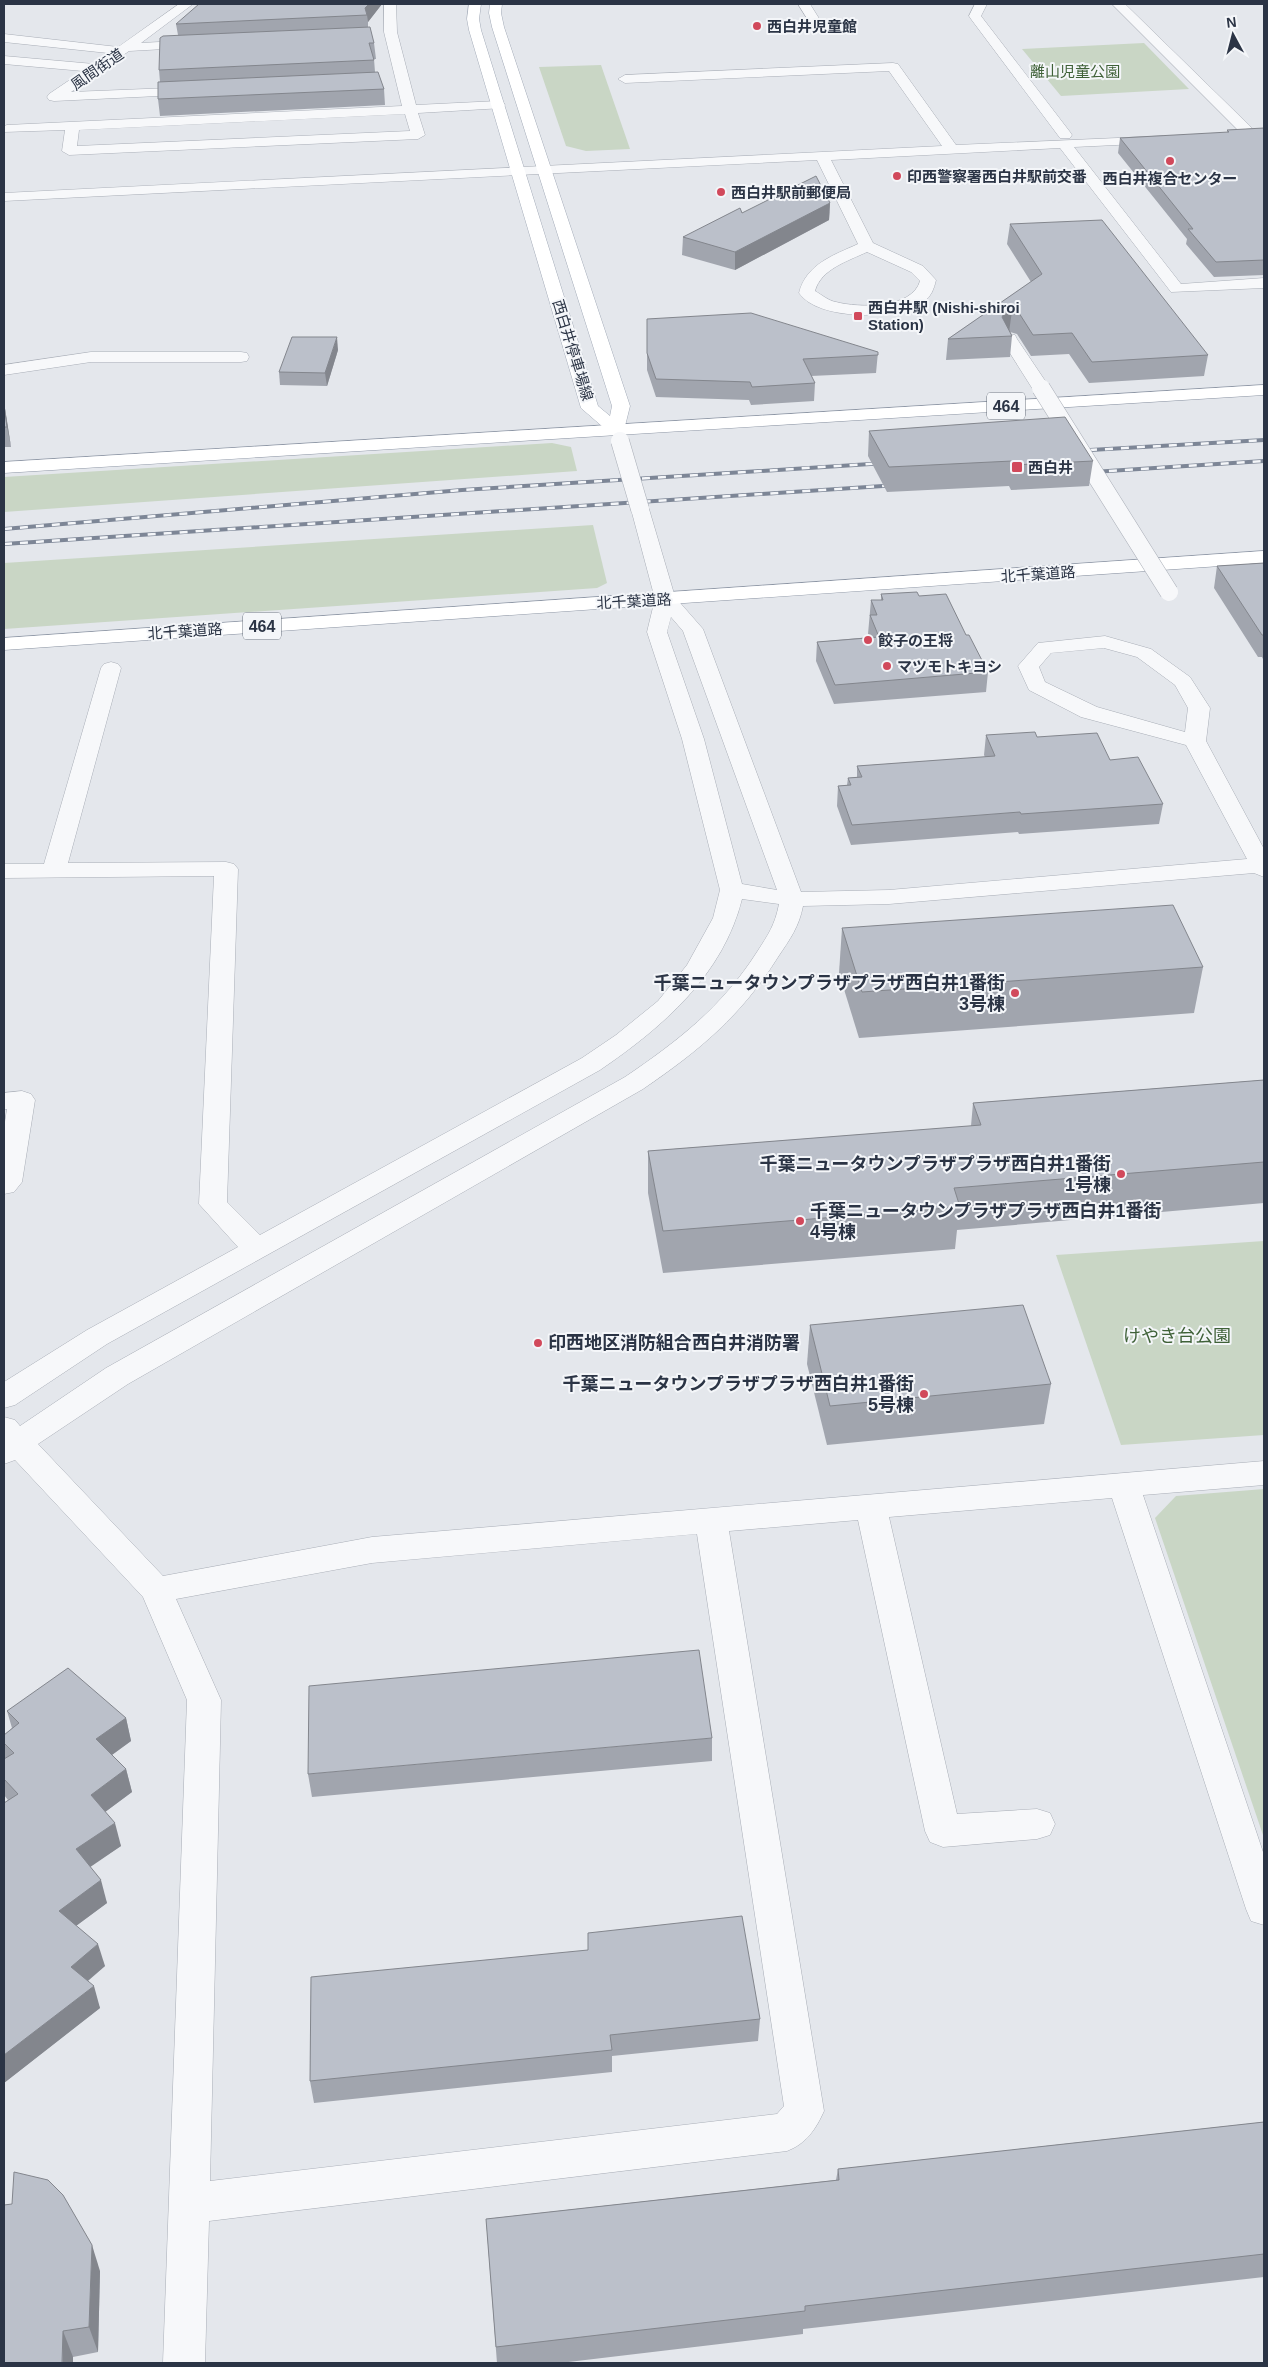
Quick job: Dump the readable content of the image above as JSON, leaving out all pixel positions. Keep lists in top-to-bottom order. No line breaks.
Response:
{"streets":{"main road":["西白井停車場線","464","北千葉道路"],"street":["風間街道"]},"crossings":[["西白井停車場線","464"]],"parks":["離山児童公園","けやき台公園"],"places":{"other":["西白井児童館","西白井複合センター","印西警察署西白井駅前交番","西白井駅前郵便局","餃子の王将","マツモトキヨシ","千葉ニュータウンプラザプラザ西白井1番街 3号棟","千葉ニュータウンプラザプラザ西白井1番街 1号棟","千葉ニュータウンプラザプラザ西白井1番街 4号棟","印西地区消防組合西白井消防署","千葉ニュータウンプラザプラザ西白井1番街 5号棟"],"transit":["西白井駅 (Nishi-shiroi Station)","西白井"]},"north":"top"}
